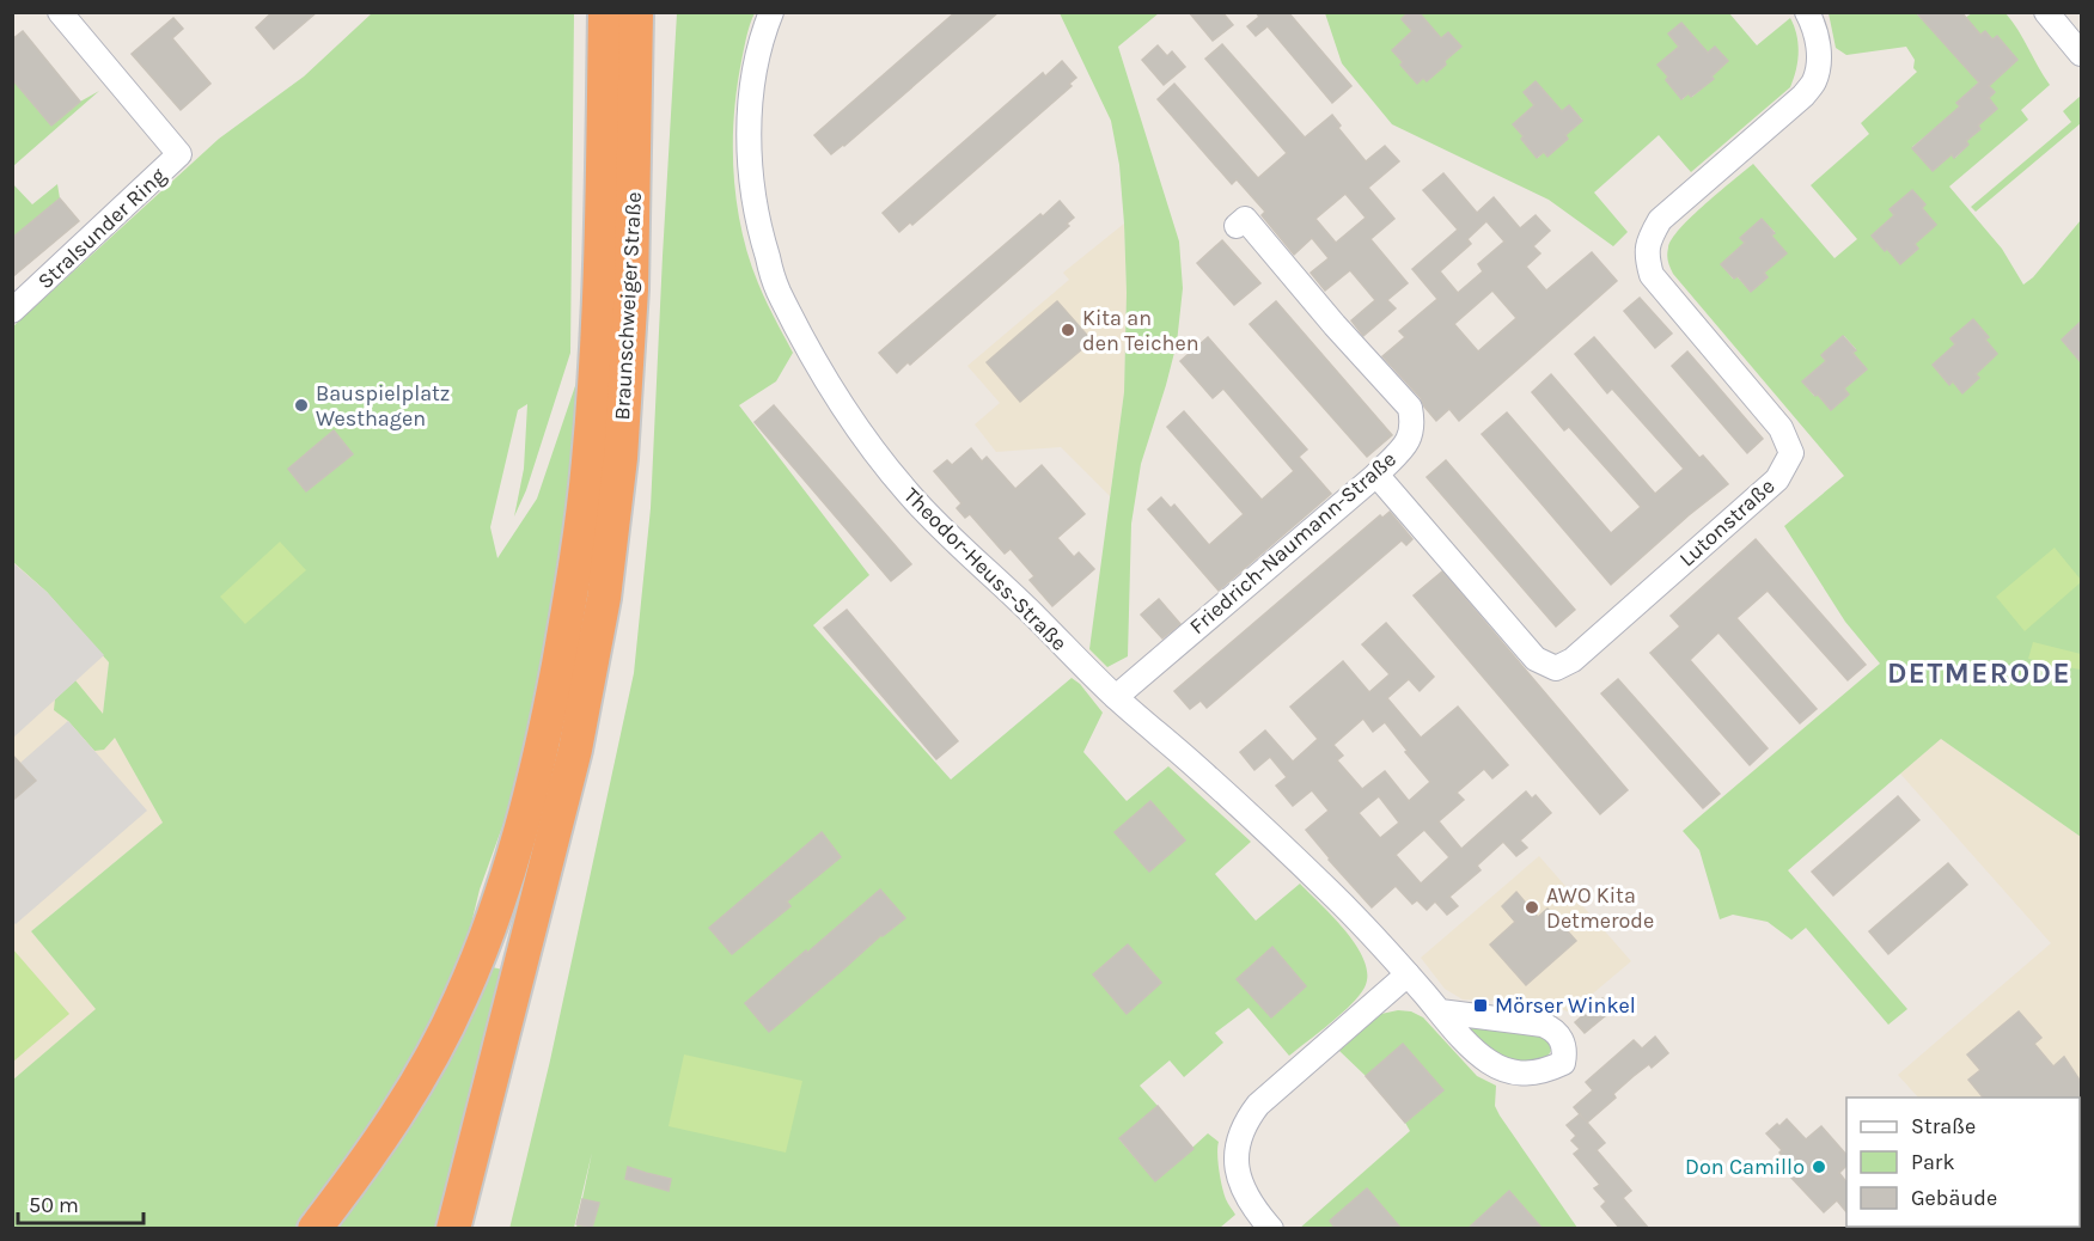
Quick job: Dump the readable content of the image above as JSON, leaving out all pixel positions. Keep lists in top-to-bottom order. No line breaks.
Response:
{"streets":{"highway":["Braunschweiger Straße"],"street":["Stralsunder Ring","Lutonstraße","Friedrich-Naumann-Straße","Theodor-Heuss-Straße"]},"crossings":[["Lutonstraße","Friedrich-Naumann-Straße"],["Friedrich-Naumann-Straße","Theodor-Heuss-Straße"]],"districts":["DETMERODE"],"places":{"other":["Kita an den Teichen","Bauspielplatz Westhagen","AWO Kita Detmerode","Don Camillo"],"transit":["Mörser Winkel"]},"legend":["Straße","Park","Gebäude"],"scale_bar":"50 m"}
